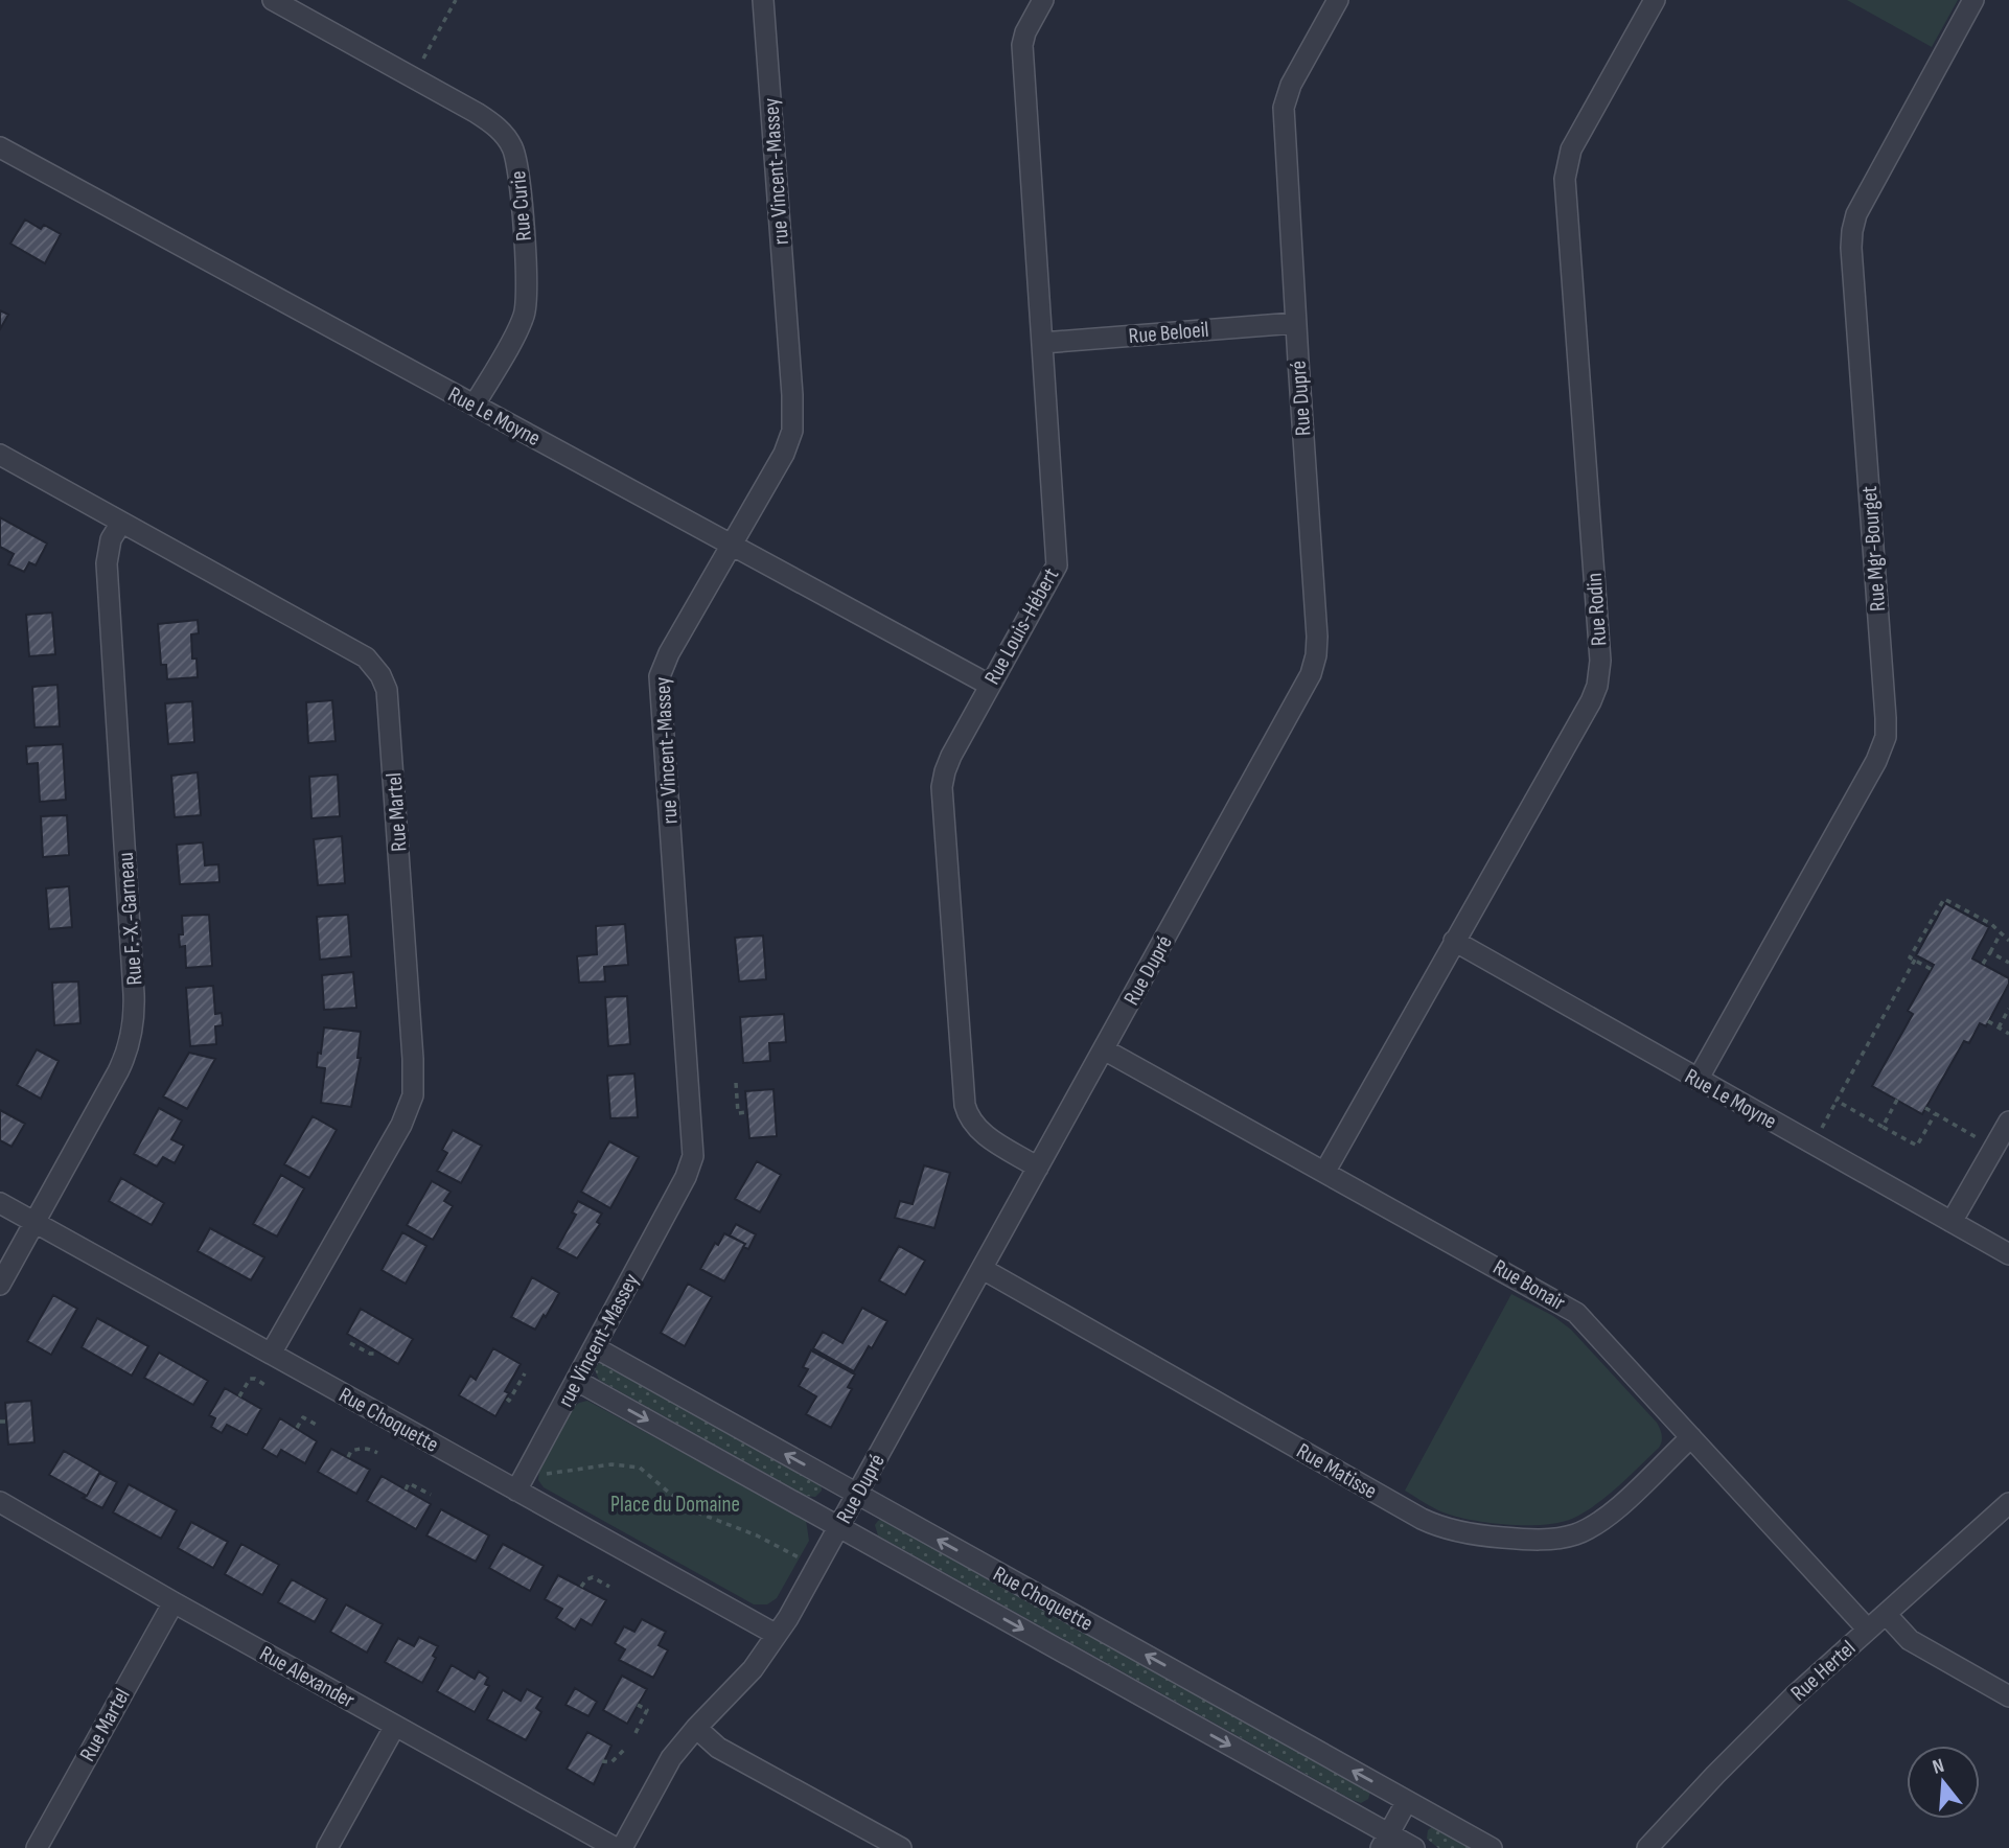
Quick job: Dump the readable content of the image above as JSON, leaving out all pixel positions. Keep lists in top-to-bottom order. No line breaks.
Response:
{"streets":{"street":["rue Vincent-Massey","Rue Curie","Rue Beloeil","Rue Dupré","Rue Le Moyne","Rue Mgr-Bourget","Rue Rodin","Rue Louis-Hébert","Rue Martel","Rue F.-X.-Garneau","Rue Bonair","Rue Choquette","Rue Matisse","Rue Hertel","Rue Alexander"]},"crossings":[["rue Vincent-Massey","Rue Le Moyne"],["rue Vincent-Massey","Rue Choquette"],["Rue Curie","Rue Le Moyne"],["Rue Beloeil","Rue Dupré"],["Rue Beloeil","Rue Louis-Hébert"],["Rue Dupré","Rue Louis-Hébert"],["Rue Dupré","Rue Bonair"],["Rue Dupré","Rue Choquette"],["Rue Dupré","Rue Matisse"],["Rue Le Moyne","Rue Mgr-Bourget"],["Rue Le Moyne","Rue Rodin"],["Rue Le Moyne","Rue Louis-Hébert"],["Rue Rodin","Rue Bonair"],["Rue Martel","Rue F.-X.-Garneau"],["Rue Martel","Rue Choquette"],["Rue Martel","Rue Alexander"],["Rue F.-X.-Garneau","Rue Choquette"],["Rue Bonair","Rue Matisse"],["Rue Bonair","Rue Hertel"]],"parks":["Place du Domaine"],"north":"top"}
